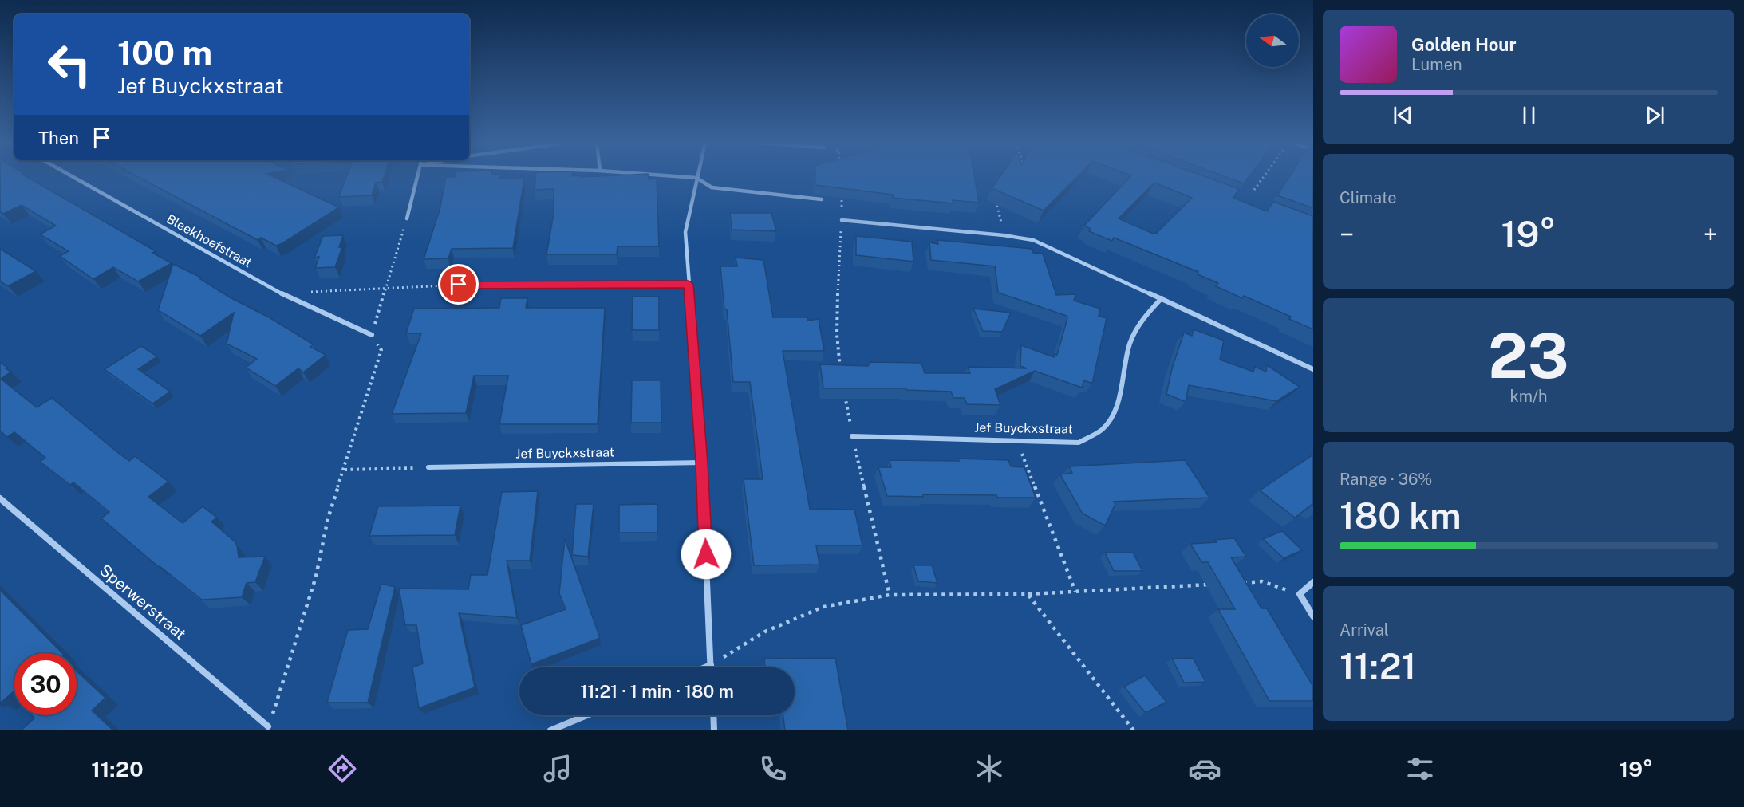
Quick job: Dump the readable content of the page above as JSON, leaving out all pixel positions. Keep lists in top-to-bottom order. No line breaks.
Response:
{"streets":{"street":["Bleekhoefstraat","Jef Buyckxstraat","Sperwerstraat"]},"north":"left","page":{"turn":["100 m","Jef Buyckxstraat"],"song":["Golden Hour","Lumen"],"then":"Then","tile":["Climate",["23","km/h"],["Range · 36%","180 km"],["Arrival","11:21"]],"heat":["−","19°","+"],"limit":"30","trip":"11:21 · 1 min · 180 m","tabs":["11:20","19°"]}}
